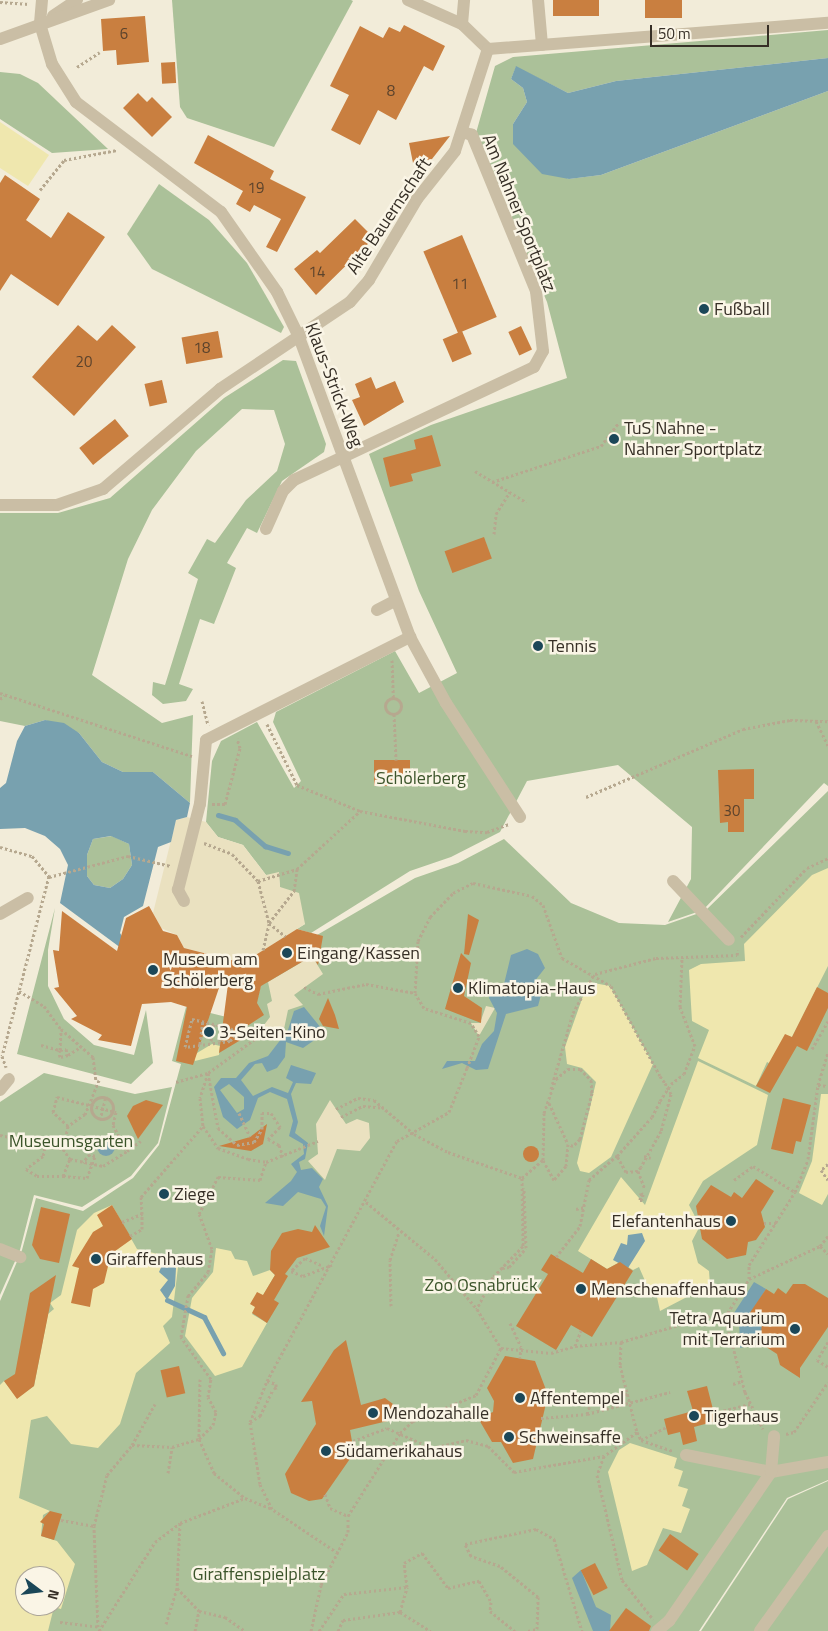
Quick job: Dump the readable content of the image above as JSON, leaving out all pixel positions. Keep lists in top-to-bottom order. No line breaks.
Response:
{"streets":{"street":["Am Nahner Sportplatz","Alte Bauernschaft","Klaus-Strick-Weg"]},"crossings":[["Am Nahner Sportplatz","Alte Bauernschaft"],["Am Nahner Sportplatz","Klaus-Strick-Weg"],["Alte Bauernschaft","Klaus-Strick-Weg"]],"parks":["Schölerberg","Museumsgarten","Zoo Osnabrück","Giraffenspielplatz"],"places":["Fußball","TuS Nahne - Nahner Sportplatz","Tennis","Eingang/Kassen","Museum am Schölerberg","Klimatopia-Haus","3-Seiten-Kino","Ziege","Elefantenhaus","Giraffenhaus","Menschenaffenhaus","Tetra Aquarium mit Terrarium","Affentempel","Mendozahalle","Tigerhaus","Schweinsaffe","Südamerikahaus"],"house_numbers":["6","8","19","14","11","18","20","30"],"scale_bar":"50 m","north":"right"}
